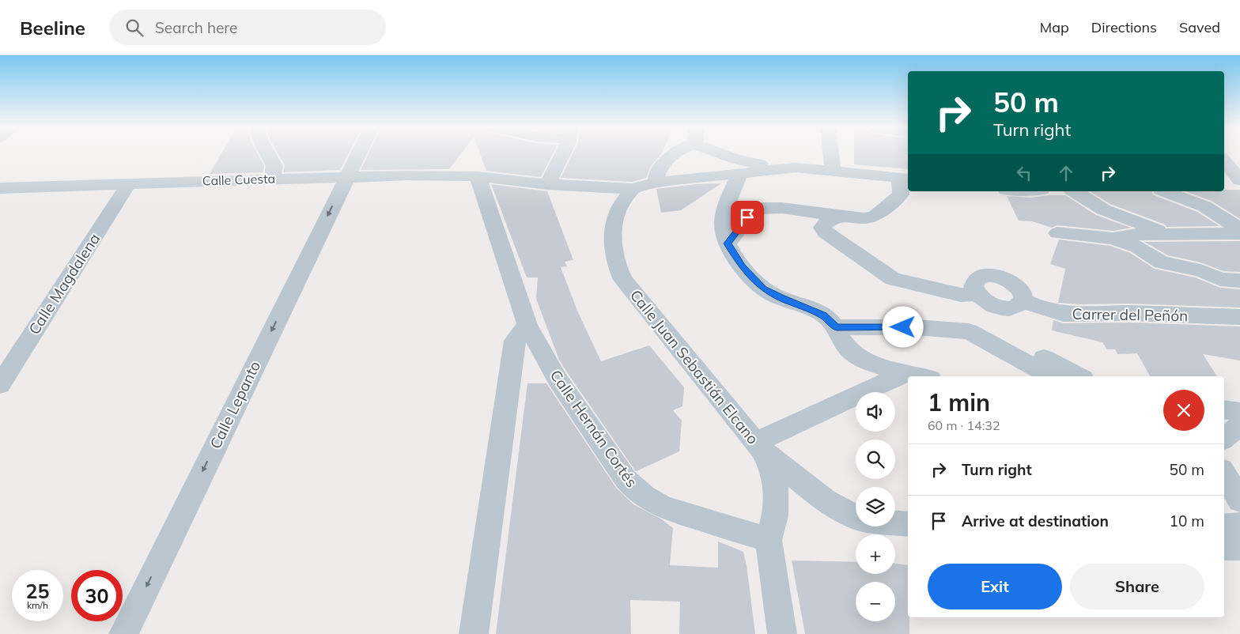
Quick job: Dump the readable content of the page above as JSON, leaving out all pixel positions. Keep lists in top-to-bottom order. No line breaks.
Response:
{"streets":{"street":["Calle Cuesta","Calle Magdalena","Carrer del Peñón","Calle Juan Sebastián Elcano","Calle Lepanto","Calle Hernán Cortés"]},"crossings":[["Calle Cuesta","Calle Magdalena"],["Calle Cuesta","Calle Lepanto"],["Calle Cuesta","Calle Hernán Cortés"],["Calle Juan Sebastián Elcano","Calle Hernán Cortés"]],"one_way":["Calle Lepanto"],"page":{"header":"Beeline","search":"Search here","nav":["Map","Directions","Saved"],"turn":["50 m","Turn right"],"heading":["1 min","60 m · 14:32"],"map_buttons":["+","−"],"list":[{"name":"Turn right","value":"50 m"},{"name":"Arrive at destination","value":"10 m"}],"buttons":["Exit","Share"],"speed":"25 km/h","limit":"30"}}
